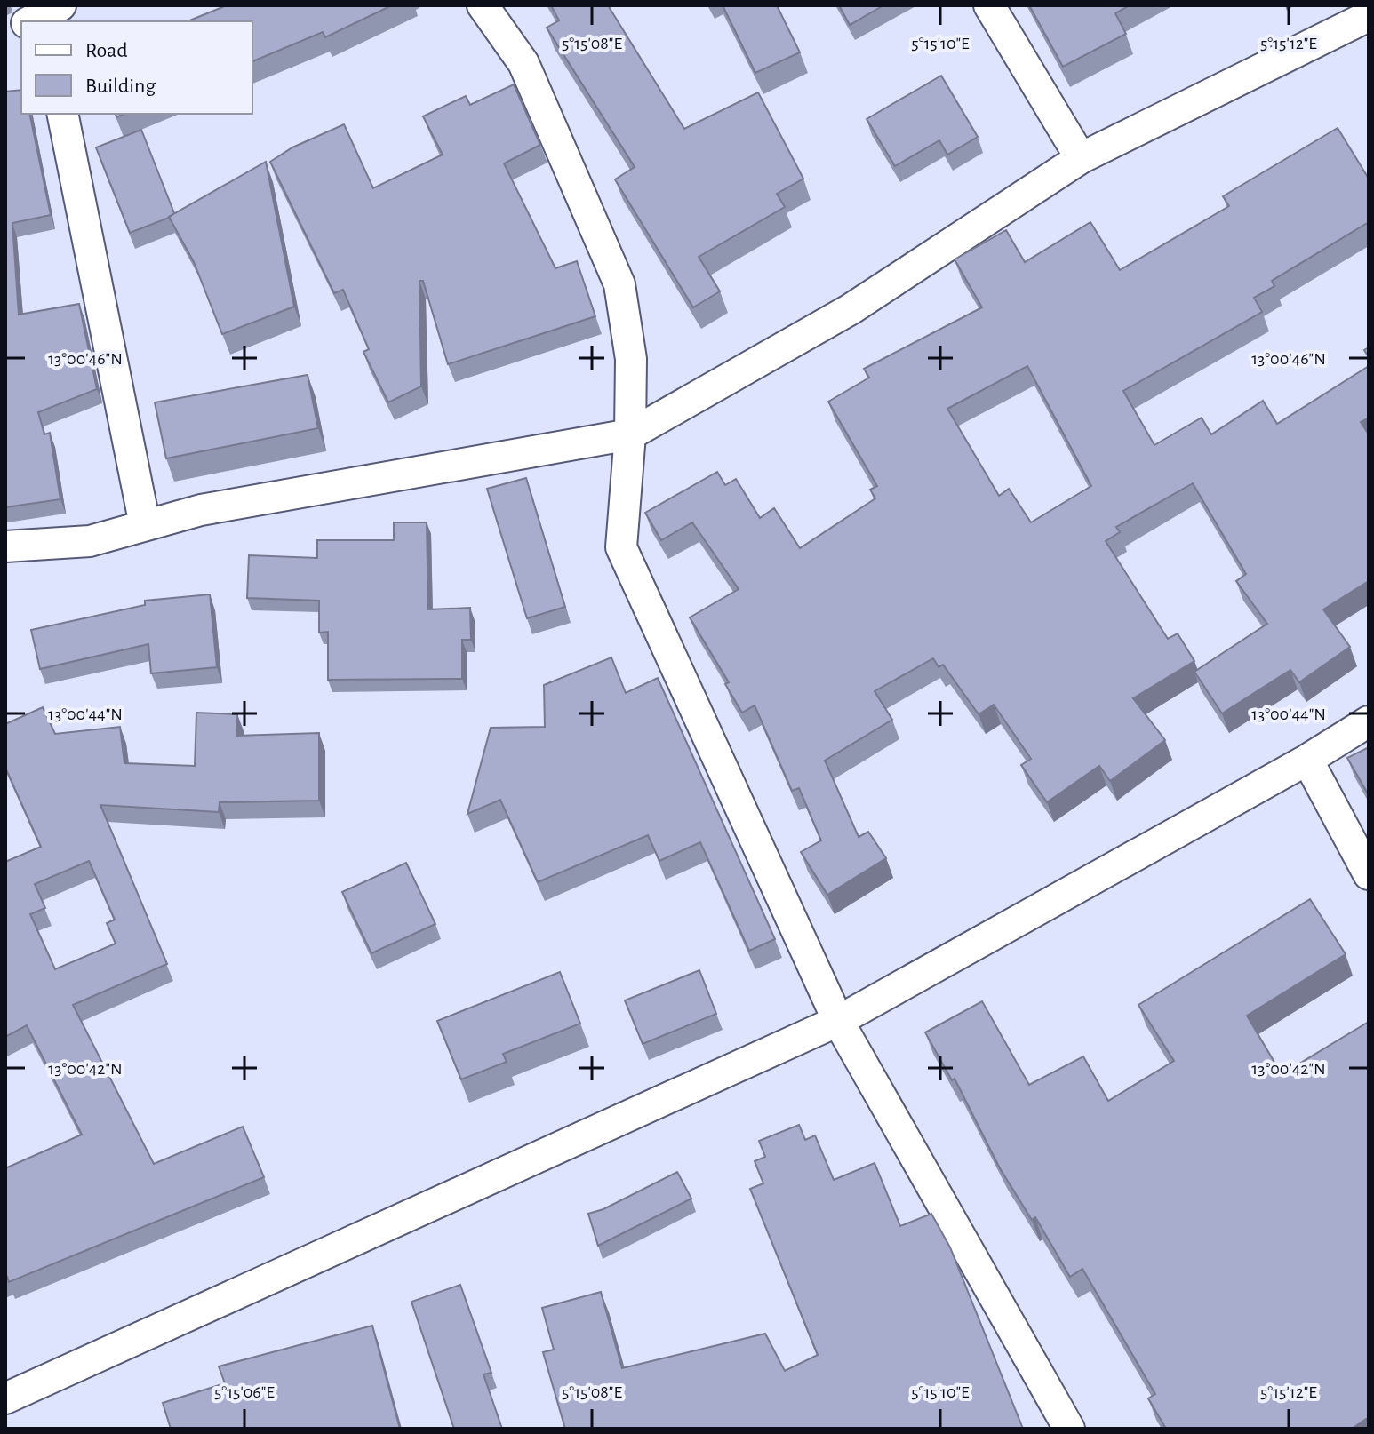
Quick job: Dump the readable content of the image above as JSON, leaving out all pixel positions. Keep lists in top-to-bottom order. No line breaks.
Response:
{"legend":["Road","Building"],"coordinates":["5°15'08\"E","5°15'10\"E","5°15'12\"E","13°00'46\"N","13°00'44\"N","13°00'42\"N","5°15'06\"E"]}
